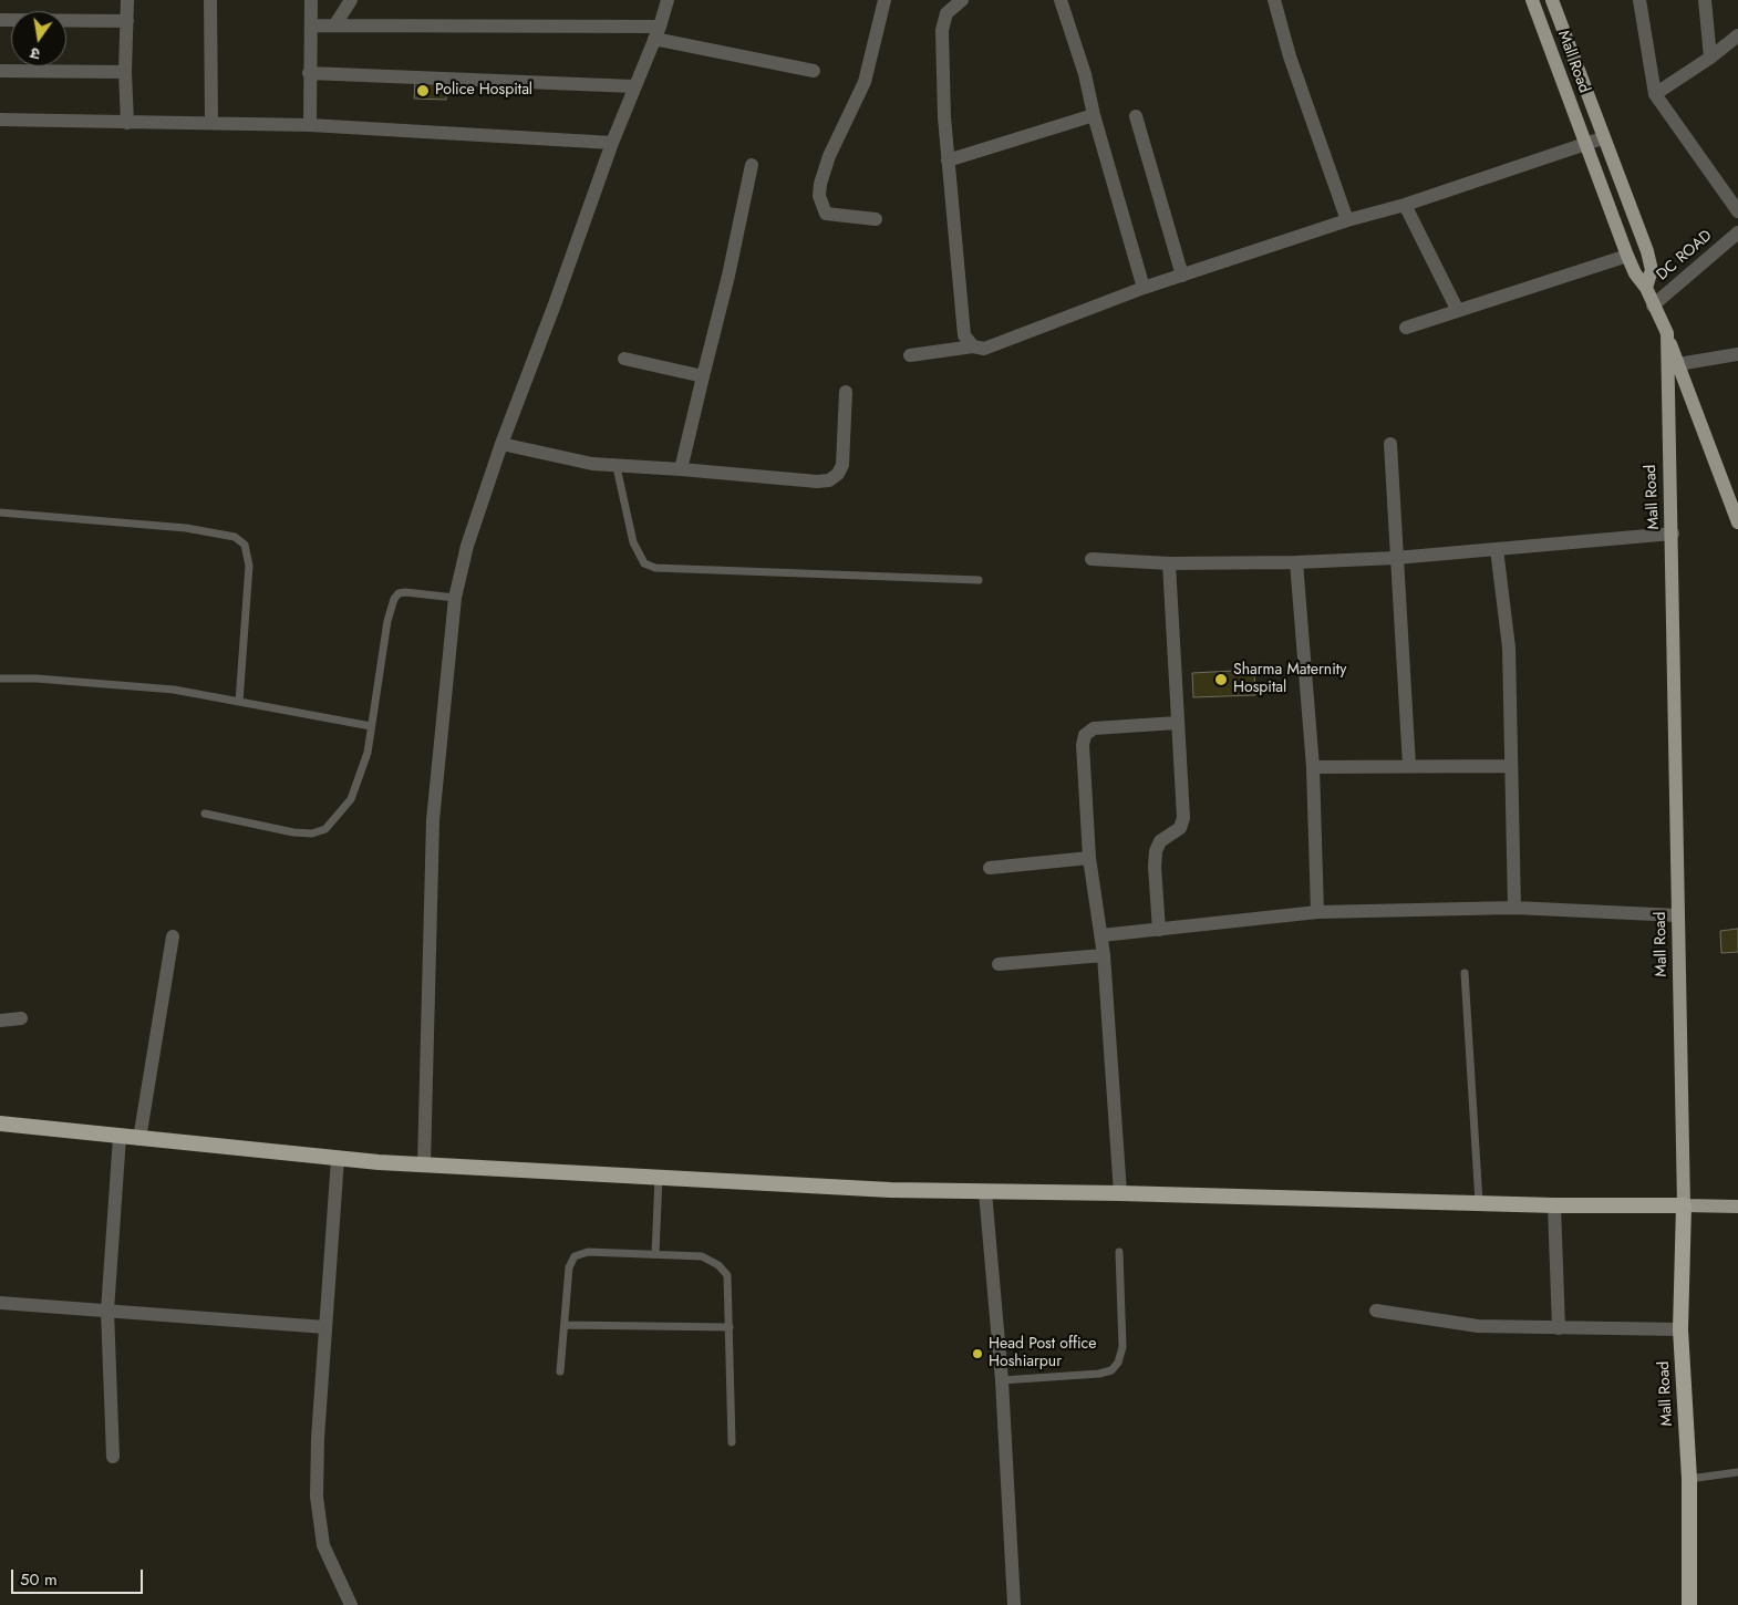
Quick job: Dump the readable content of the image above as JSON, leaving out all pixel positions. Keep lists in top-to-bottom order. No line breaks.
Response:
{"streets":{"highway":["Mall Road"],"street":["DC ROAD"]},"crossings":[["Mall Road","DC ROAD"]],"places":["Police Hospital","Sharma Maternity Hospital","Head Post office Hoshiarpur"],"scale_bar":"50 m","north":"bottom"}
